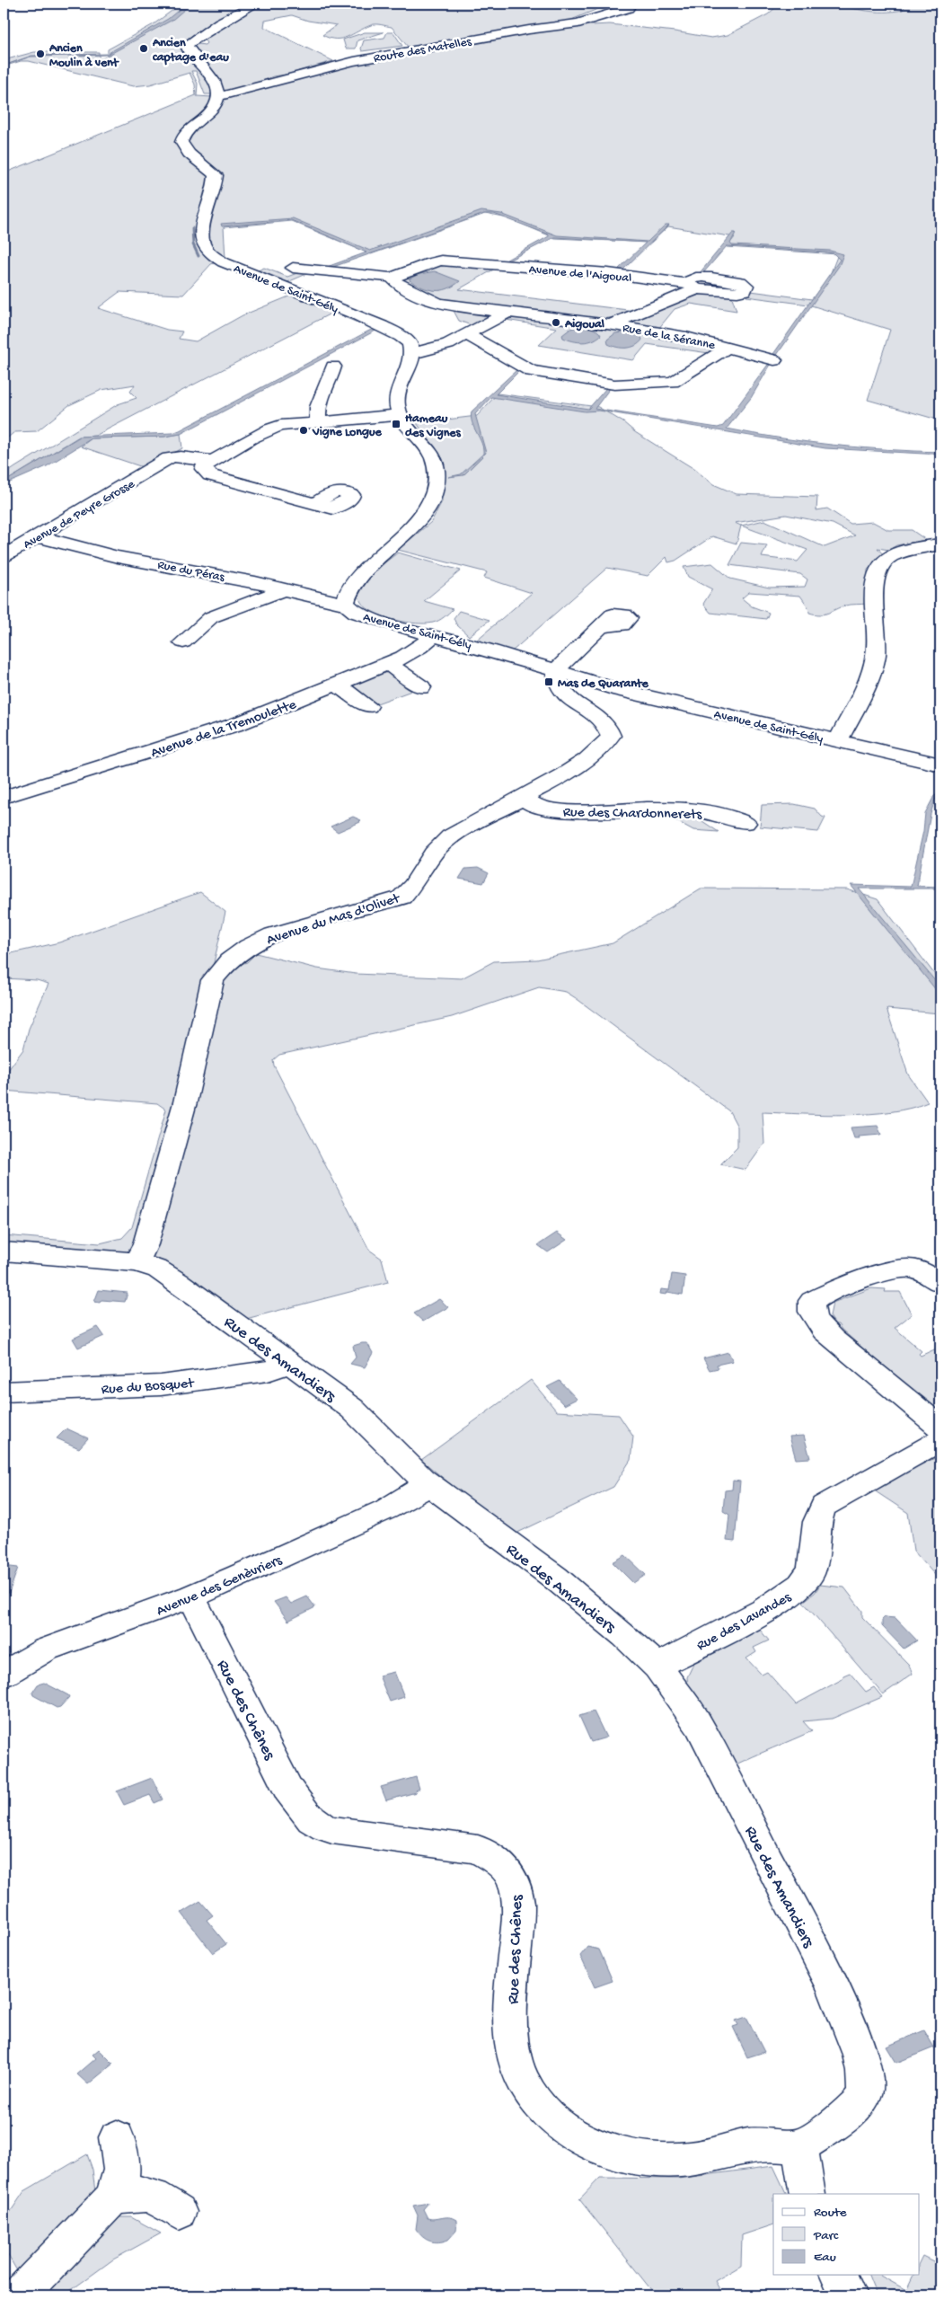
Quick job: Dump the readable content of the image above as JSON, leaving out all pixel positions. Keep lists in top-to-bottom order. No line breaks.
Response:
{"streets":{"street":["Route des Matelles","Avenue de l'Aigoual","Avenue de Saint-Gély","Rue de la Séranne","Avenue de Peyre Grosse","Rue du Péras","Avenue de la Tremoulette","Rue des Chardonnerets","Avenue du Mas d'Olivet","Rue des Amandiers","Rue du Bosquet","Avenue des Genèvriers","Rue des Lavandes","Rue des Chênes"]},"crossings":[["Route des Matelles","Avenue de Saint-Gély"],["Avenue de l'Aigoual","Rue de la Séranne"],["Avenue de Saint-Gély","Rue du Péras"],["Avenue de Saint-Gély","Avenue de la Tremoulette"],["Avenue de Saint-Gély","Avenue du Mas d'Olivet"],["Avenue de Peyre Grosse","Rue du Péras"],["Rue des Chardonnerets","Avenue du Mas d'Olivet"],["Avenue du Mas d'Olivet","Rue des Amandiers"],["Rue des Amandiers","Rue du Bosquet"],["Rue des Amandiers","Avenue des Genèvriers"],["Rue des Amandiers","Rue des Lavandes"],["Rue des Amandiers","Rue des Chênes"],["Avenue des Genèvriers","Rue des Chênes"]],"places":{"other":["Ancien captage d'eau","Ancien Moulin à vent","Aigoual","Vigne Longue"],"transit":["Hameau des Vignes","Mas de Quarante"]},"legend":["Route","Parc","Eau"]}
